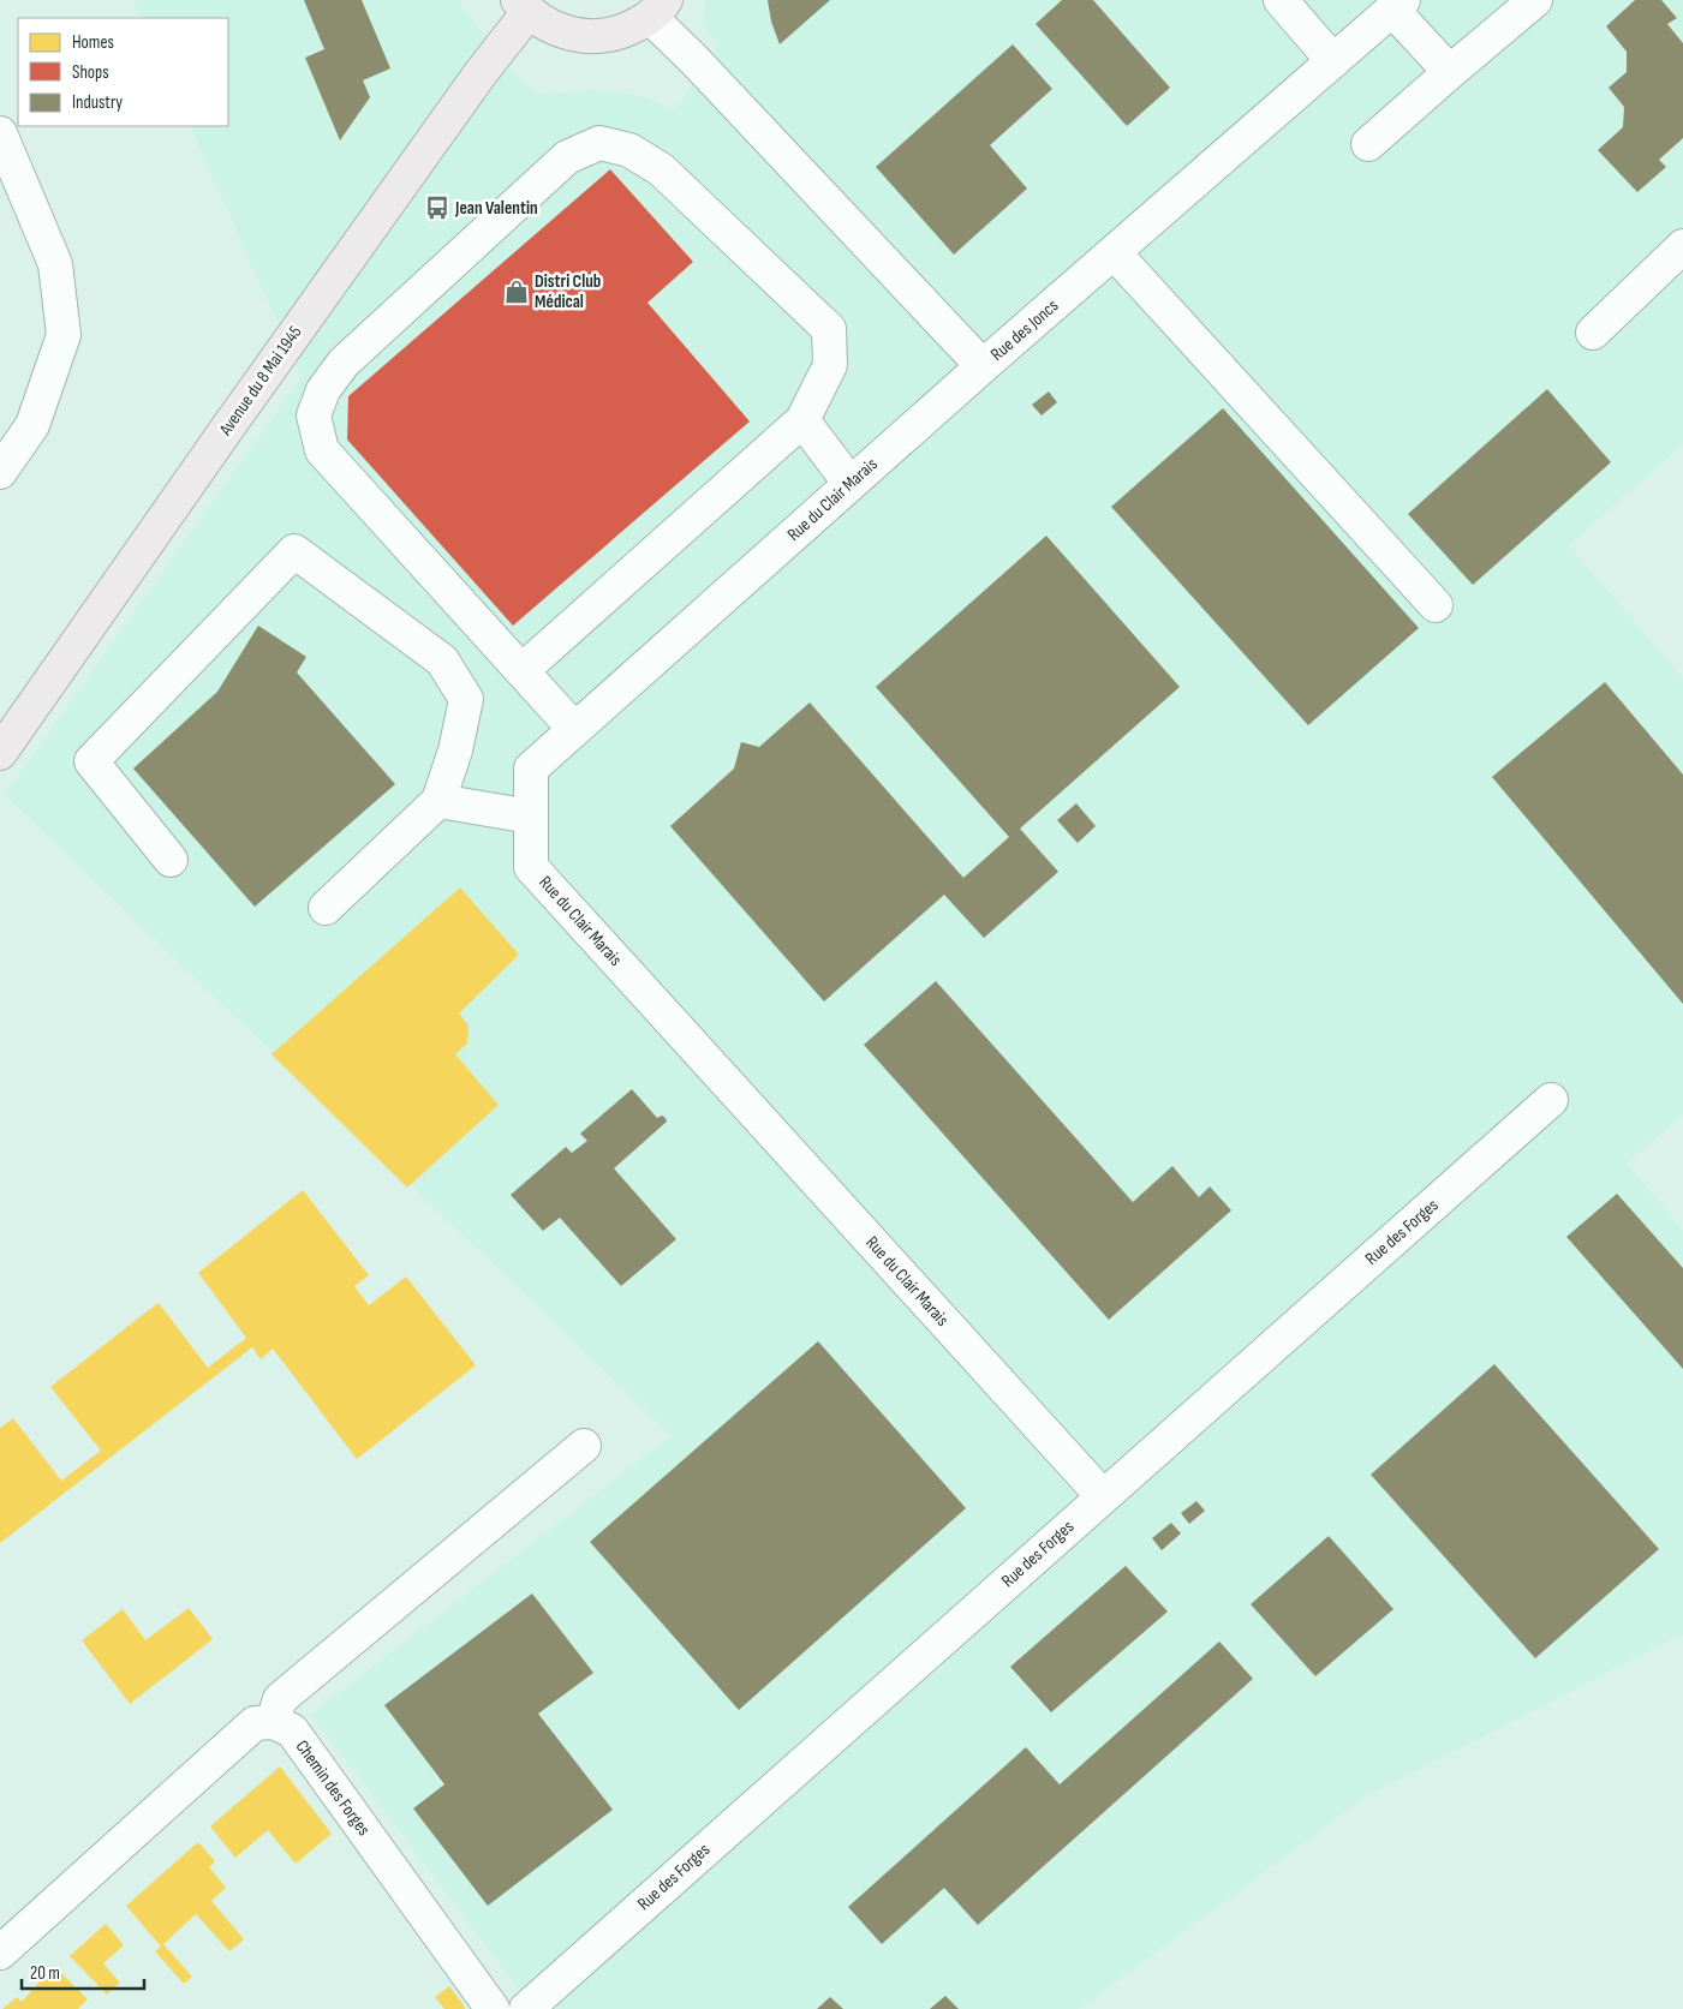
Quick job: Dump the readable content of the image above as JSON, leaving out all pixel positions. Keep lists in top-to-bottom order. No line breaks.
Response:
{"streets":{"main road":["Avenue du 8 Mai 1945"],"street":["Rue des Joncs","Rue du Clair Marais","Rue des Forges","Chemin des Forges"]},"crossings":[["Rue des Joncs","Rue du Clair Marais"],["Rue du Clair Marais","Rue des Forges"]],"places":{"bus stop":["Jean Valentin"],"shop":["Distri Club Médical"]},"legend":["Homes","Shops","Industry"],"scale_bar":"20 m"}
